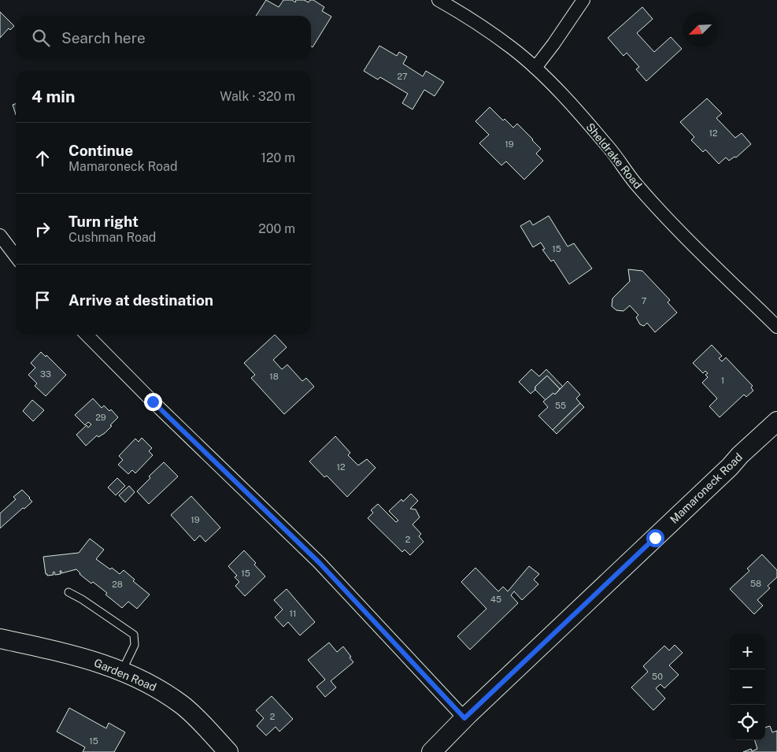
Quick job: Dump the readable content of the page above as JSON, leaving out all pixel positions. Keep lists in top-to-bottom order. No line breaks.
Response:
{"streets":{"street":["Sheldrake Road","Mamaroneck Road","Garden Road"]},"house_numbers":["27","12","19","15","7","33","18","1","55","29","12","19","2","15","58","28","45","11","50","2","15"],"north":"bottom left","page":{"search":"Search here","heading":["4 min","Walk · 320 m"],"list":[["Continue","Mamaroneck Road","120 m"],["Turn right","Cushman Road","200 m"],"Arrive at destination"],"map_buttons":["+","−"]}}
